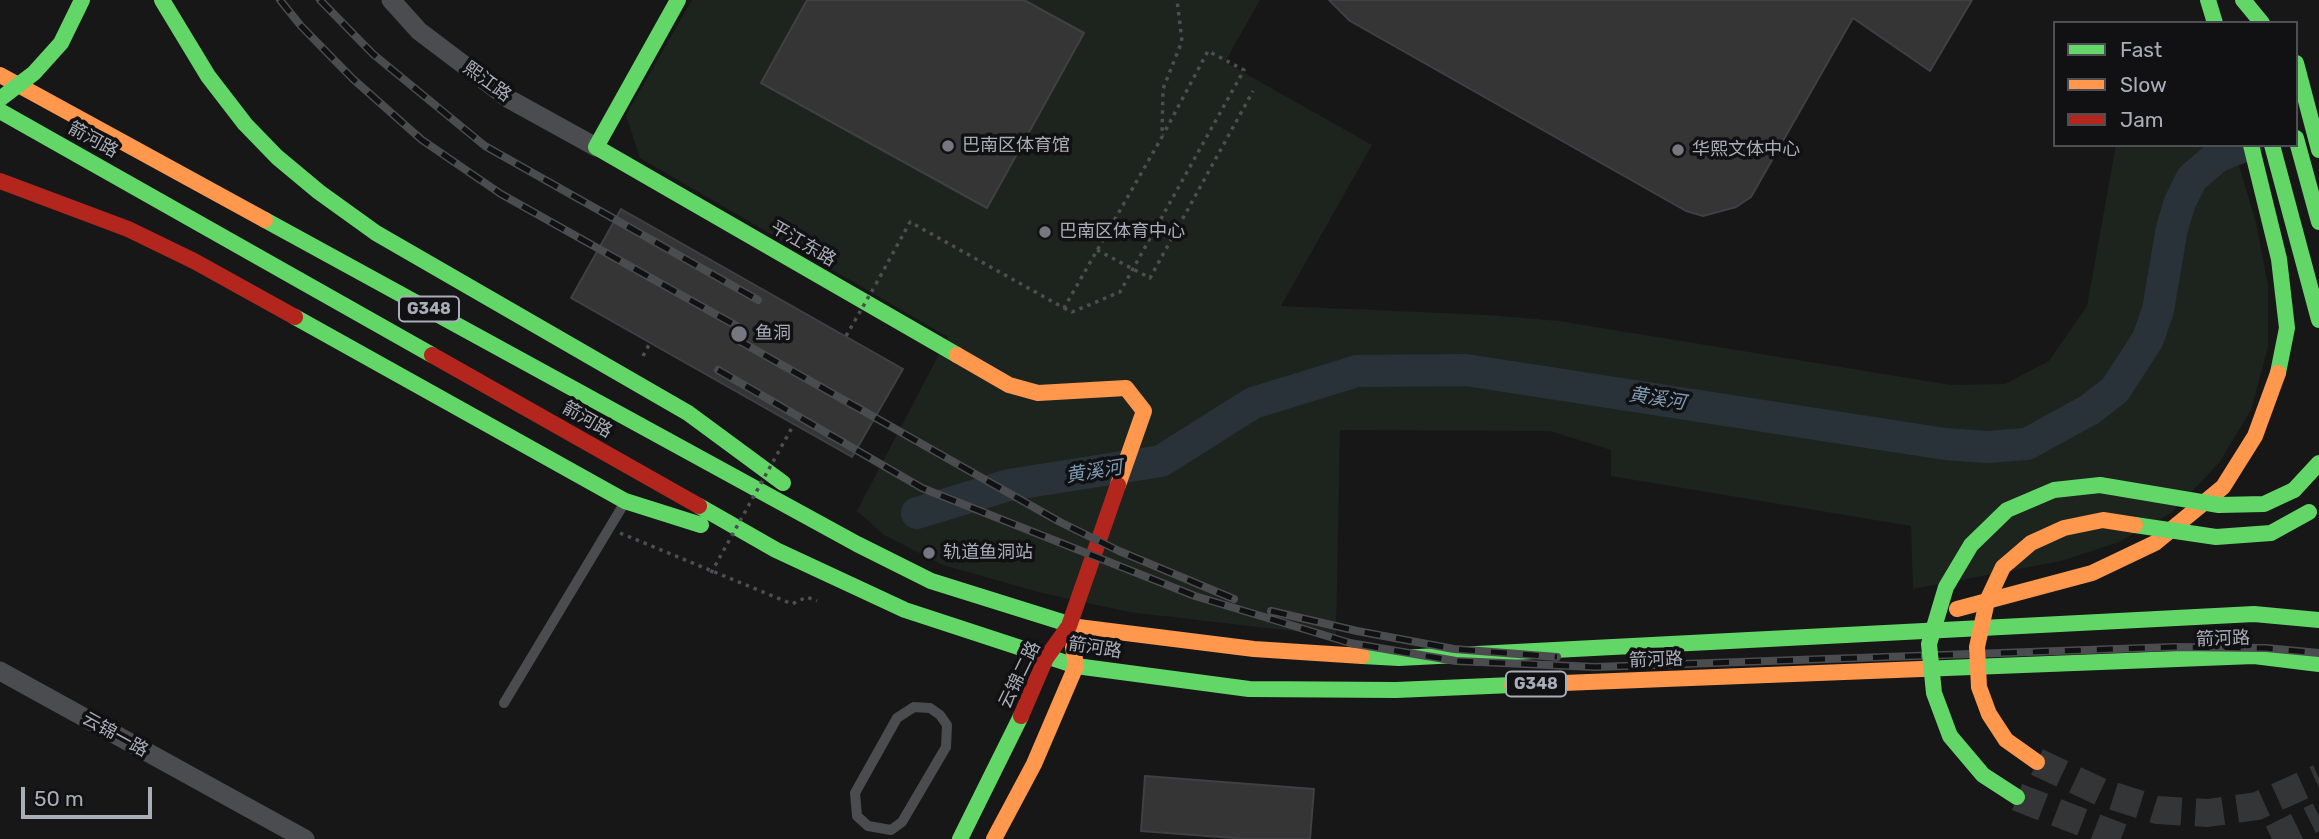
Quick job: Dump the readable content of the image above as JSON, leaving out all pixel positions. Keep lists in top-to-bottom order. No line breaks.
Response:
{"streets":{"main road":["箭河路","平江东路","G348","云锦二路"],"street":["熙江路","云锦一路"]},"crossings":[["熙江路","平江东路"],["箭河路","平江东路"],["箭河路","云锦二路"],["平江东路","云锦二路"]],"water":["黄溪河"],"places":["巴南区体育馆","华熙文体中心","巴南区体育中心","鱼洞","轨道鱼洞站"],"legend":["Fast","Slow","Jam"],"scale_bar":"50 m"}
